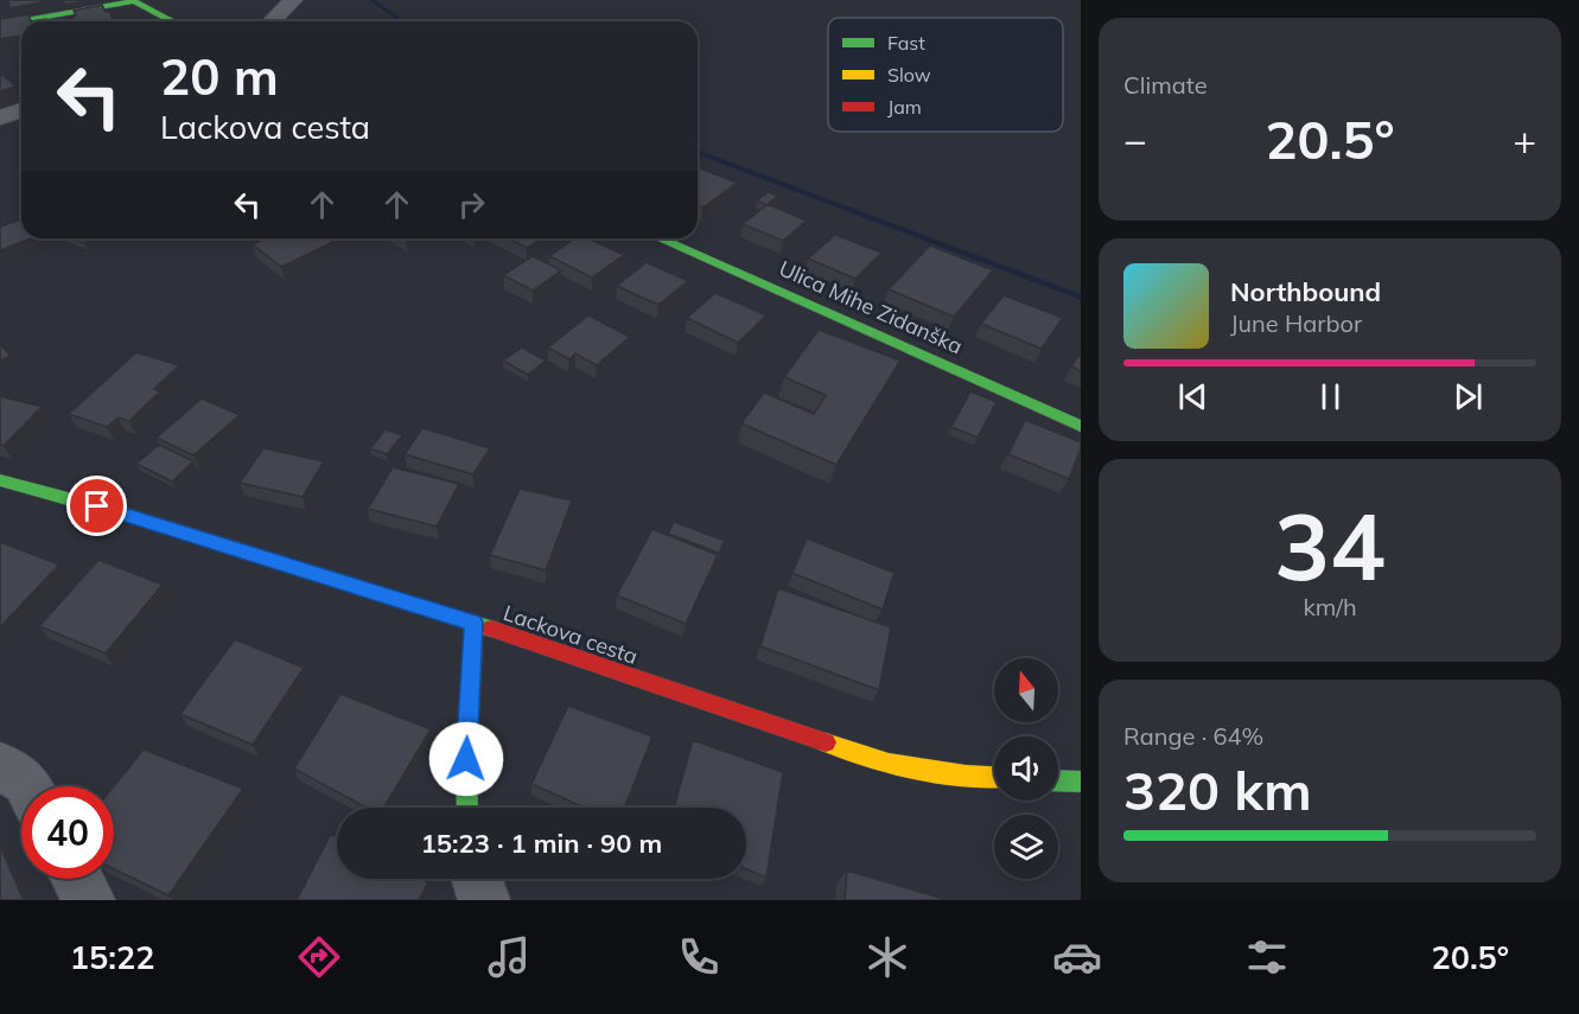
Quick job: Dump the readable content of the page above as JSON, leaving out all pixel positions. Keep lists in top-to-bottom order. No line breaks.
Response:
{"streets":{"street":["Ulica Mihe Zidanška","Lackova cesta"]},"legend":["Fast","Slow","Jam"],"north":"top","page":{"tile":["Climate",["34","km/h"],["Range · 64%","320 km"]],"turn":["20 m","Lackova cesta"],"heat":["−","20.5°","+"],"song":["Northbound","June Harbor"],"limit":"40","trip":"15:23 · 1 min · 90 m","tabs":["15:22","20.5°"]}}
